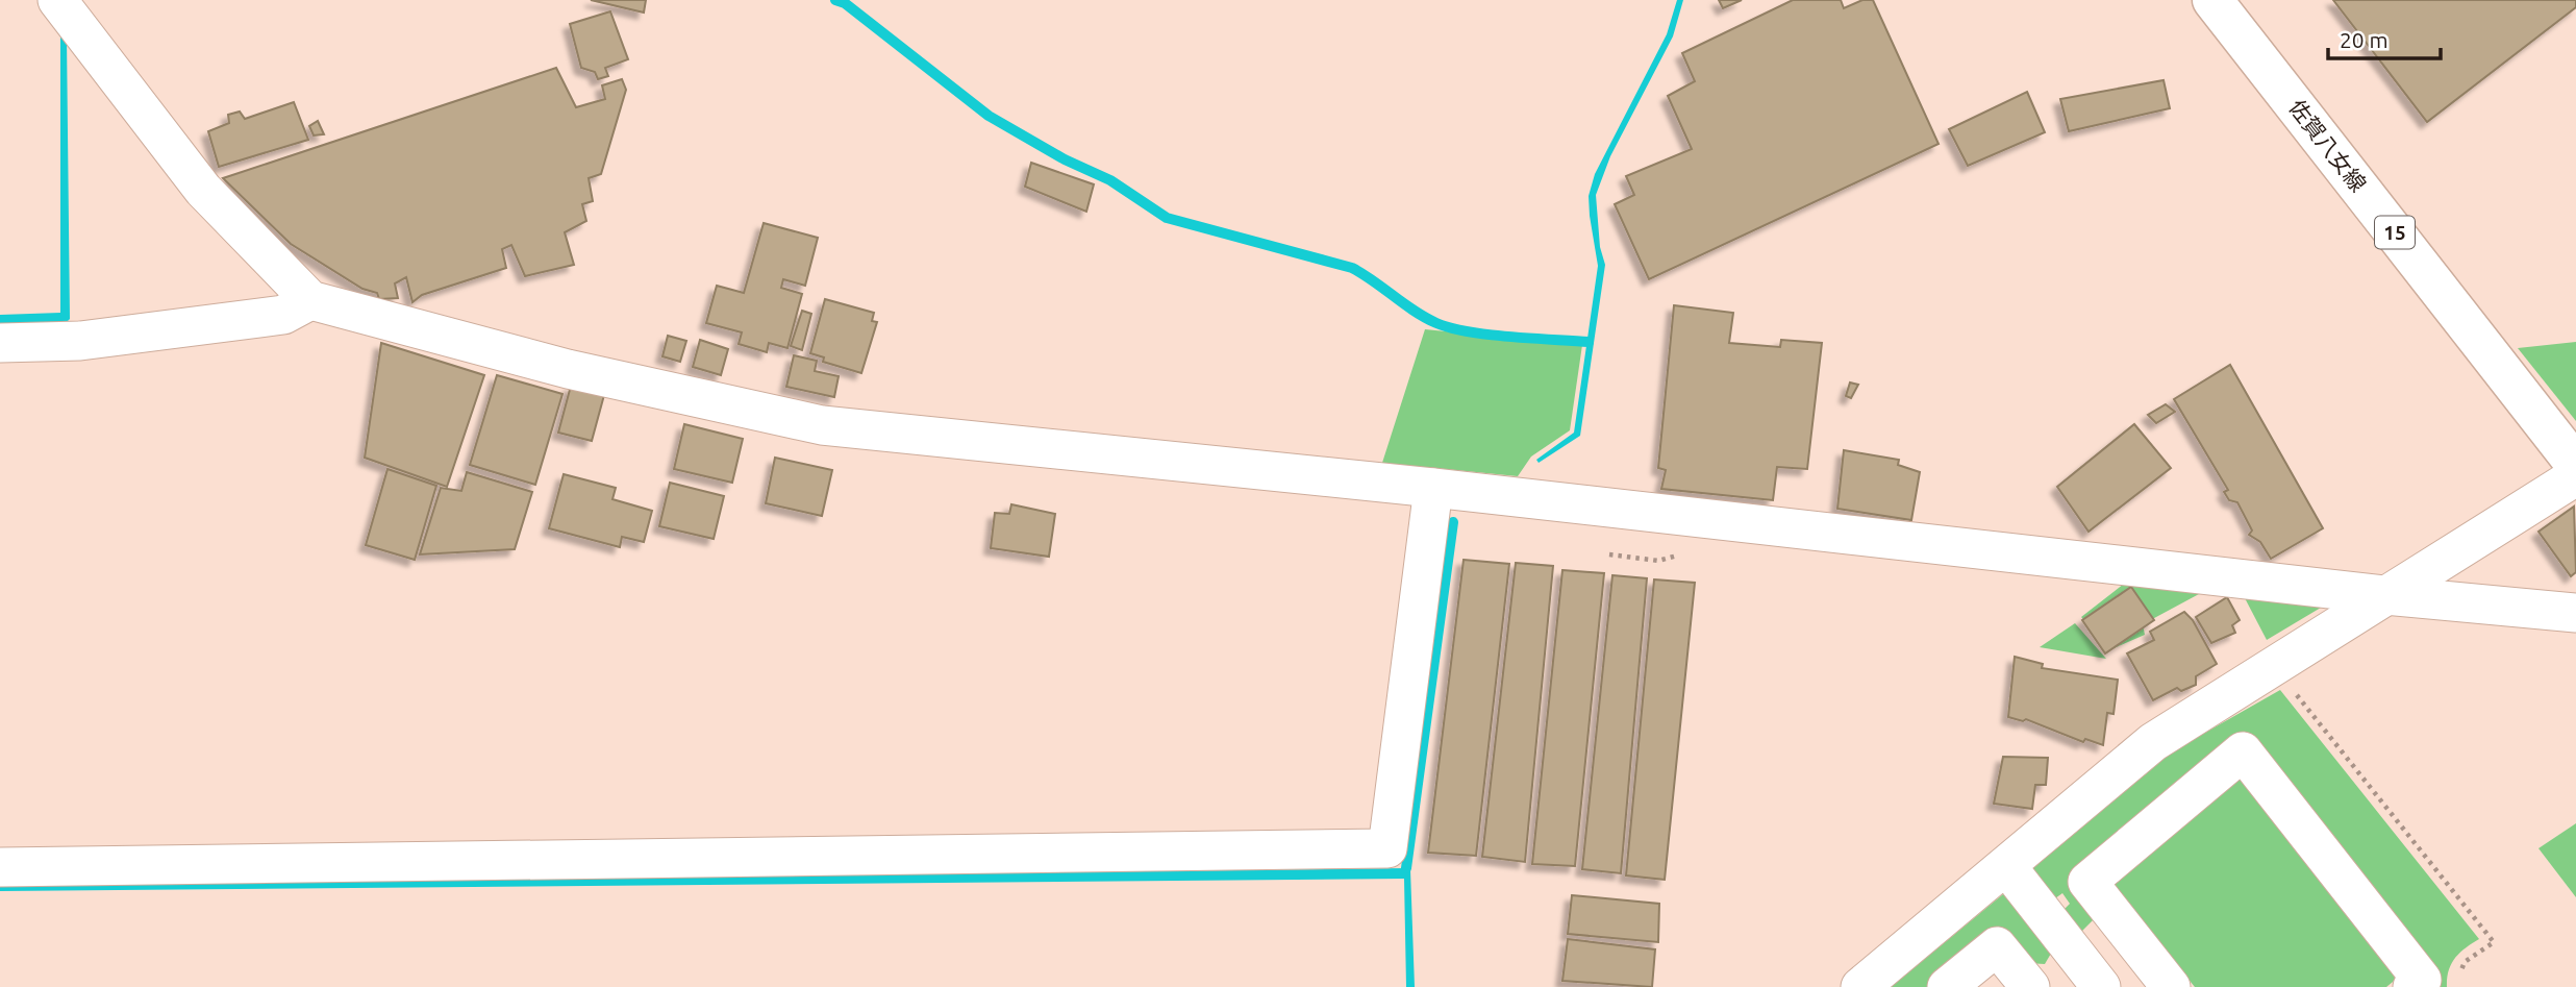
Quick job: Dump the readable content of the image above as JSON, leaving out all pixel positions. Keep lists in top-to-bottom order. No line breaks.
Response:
{"streets":{"main road":["佐賀八女線","15"]},"scale_bar":"20 m"}
